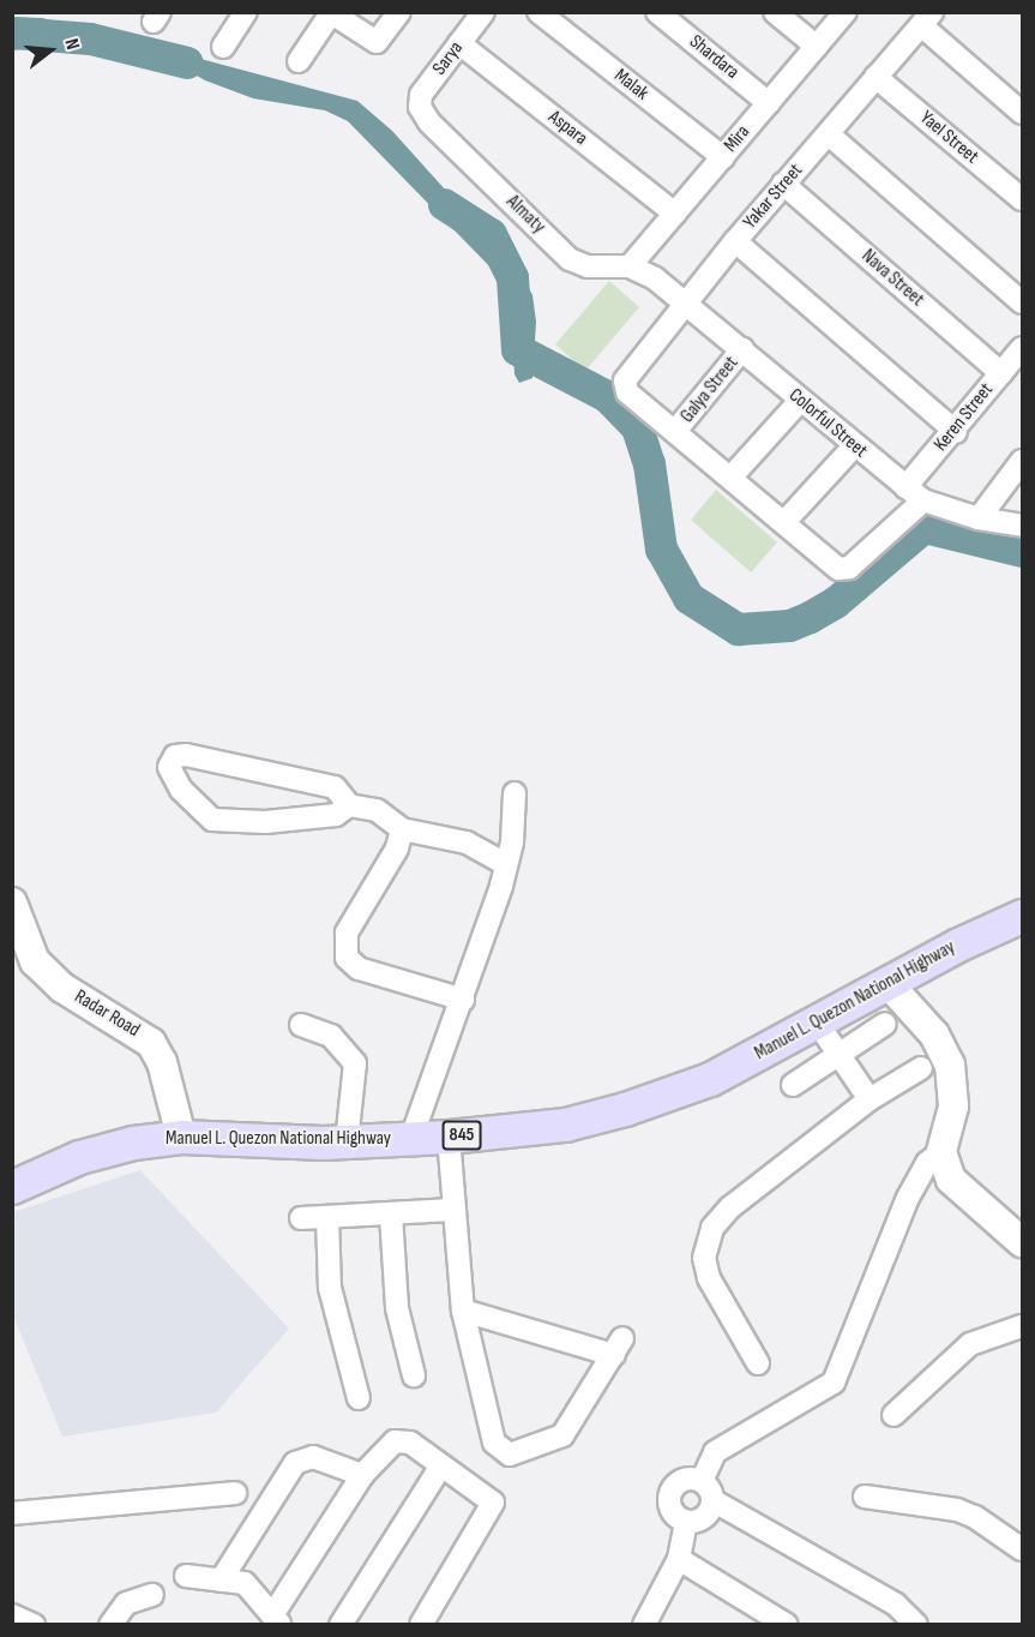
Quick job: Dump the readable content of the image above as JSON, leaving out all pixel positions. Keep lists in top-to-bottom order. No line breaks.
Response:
{"streets":{"main road":["Manuel L. Quezon National Highway","845"],"street":["Shardara","Sarya","Malak","Aspara","Yael Street","Mira","Yakar Street","Almaty","Nava Street","Galya Street","Keren Street","Colorful Street","Radar Road"]},"crossings":[["Shardara","Mira"],["Sarya","Aspara"],["Sarya","Almaty"],["Malak","Mira"],["Aspara","Mira"],["Yael Street","Yakar Street"],["Mira","Almaty"],["Yakar Street","Nava Street"],["Yakar Street","Galya Street"],["Yakar Street","Colorful Street"],["Almaty","Colorful Street"],["Nava Street","Keren Street"],["Galya Street","Colorful Street"],["Keren Street","Colorful Street"],["Manuel L. Quezon National Highway","Radar Road"]],"north":"right"}
